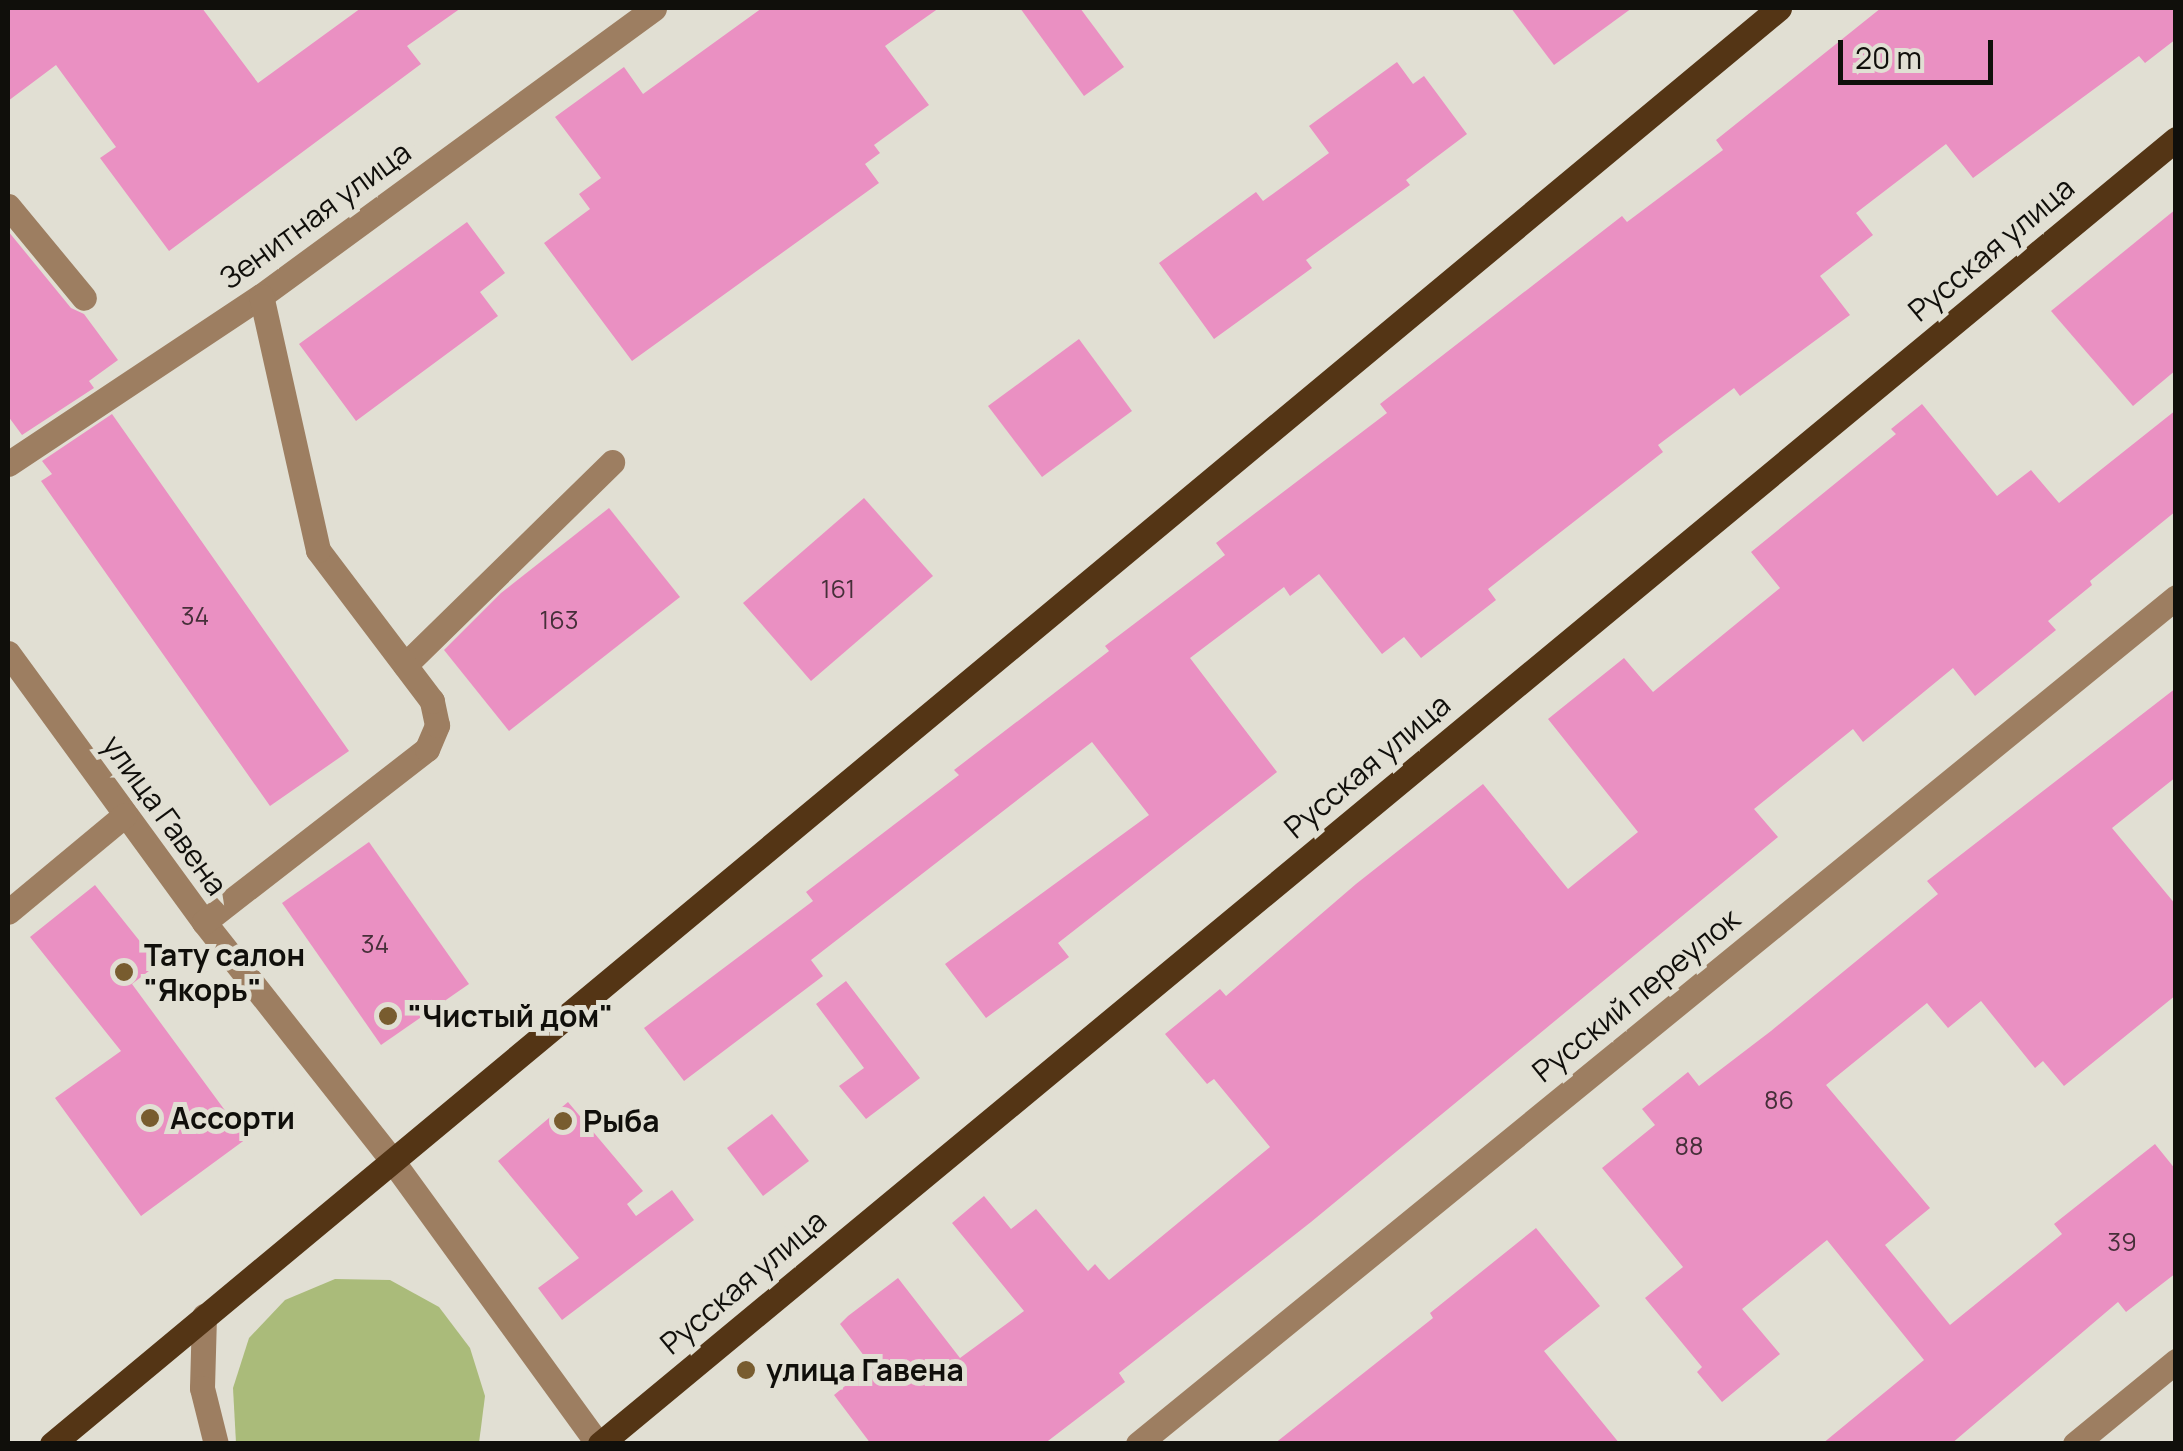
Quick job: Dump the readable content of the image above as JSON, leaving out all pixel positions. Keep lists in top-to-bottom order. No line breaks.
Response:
{"streets":{"main road":["Русская улица"],"street":["Зенитная улица","улица Гавена","Русский переулок"]},"crossings":[["Русская улица","улица Гавена"]],"places":["Тату салон \"Якорь\"","\"Чистый дом\"","Ассорти","Рыба","улица Гавена"],"house_numbers":["161","34","163","34","86","88","39"],"scale_bar":"20 m"}
